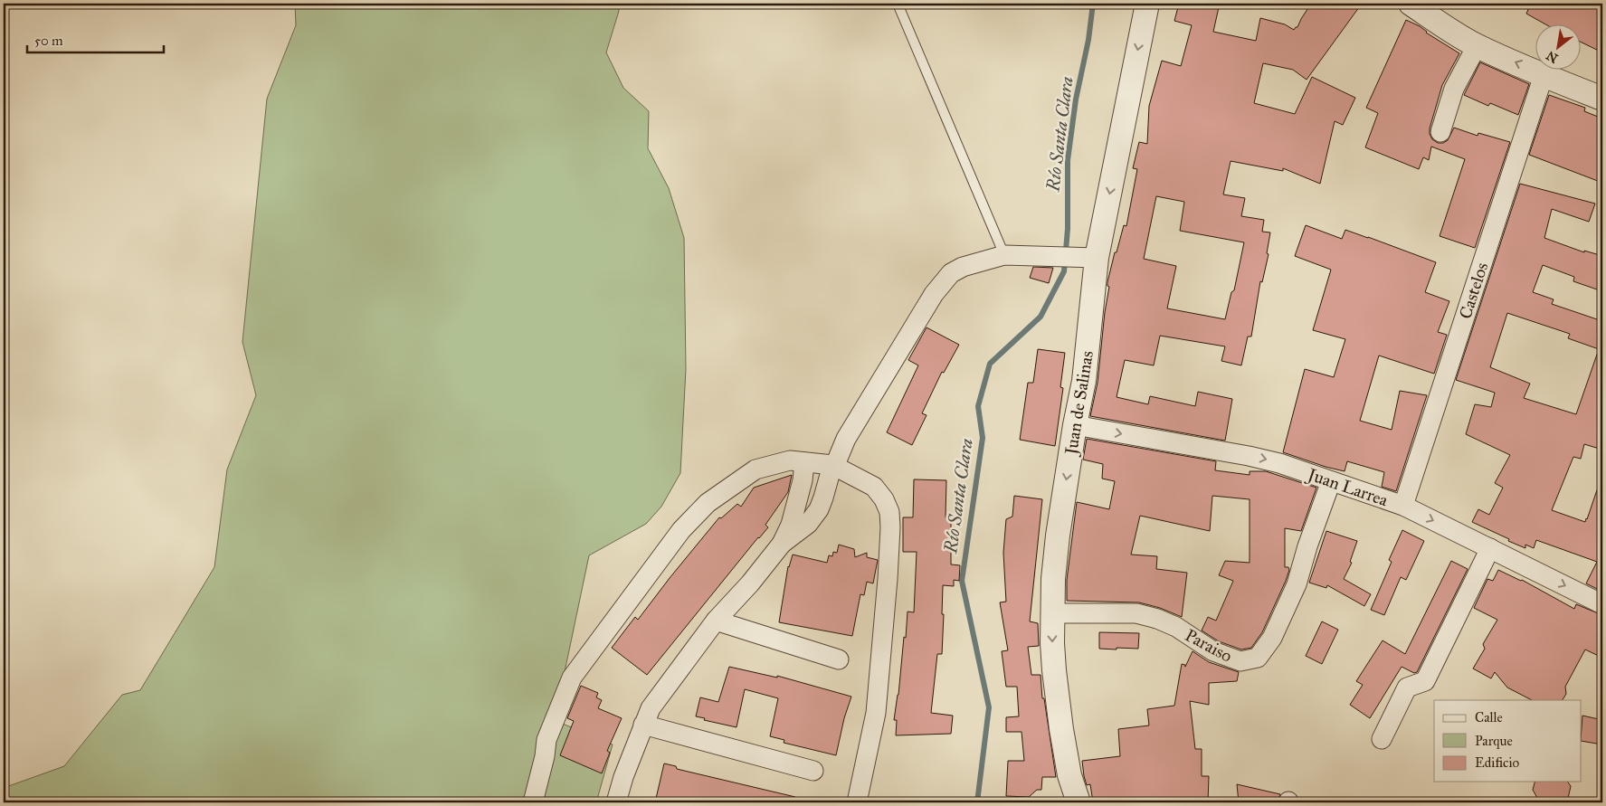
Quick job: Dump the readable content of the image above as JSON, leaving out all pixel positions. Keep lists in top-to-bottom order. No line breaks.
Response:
{"streets":{"street":["Castelos","Juan de Salinas","Juan Larrea","Paraiso"]},"crossings":[["Castelos","Juan Larrea"],["Juan de Salinas","Juan Larrea"],["Juan de Salinas","Paraiso"],["Juan Larrea","Paraiso"]],"one_way":["Juan Larrea"],"water":["Río Santa Clara"],"legend":["Calle","Parque","Edificio"],"scale_bar":"50 m","north":"bottom left"}
